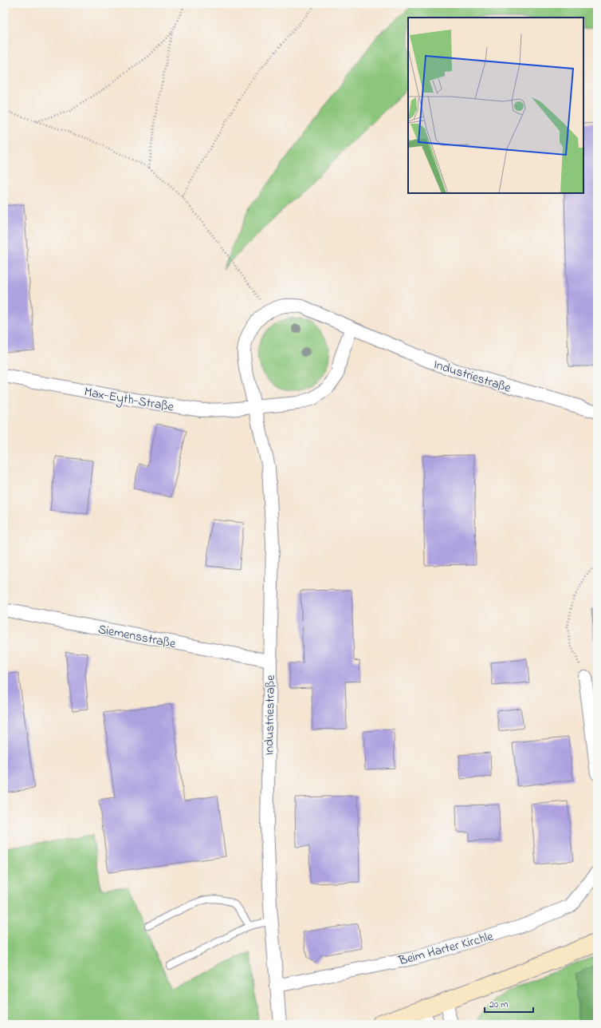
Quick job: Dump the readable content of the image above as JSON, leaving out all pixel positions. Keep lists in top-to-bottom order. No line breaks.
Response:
{"streets":{"street":["Industriestraße","Max-Eyth-Straße","Siemensstraße","Beim Harter Kirchle"]},"crossings":[["Industriestraße","Max-Eyth-Straße"],["Industriestraße","Siemensstraße"],["Industriestraße","Beim Harter Kirchle"]],"scale_bar":"20 m"}
